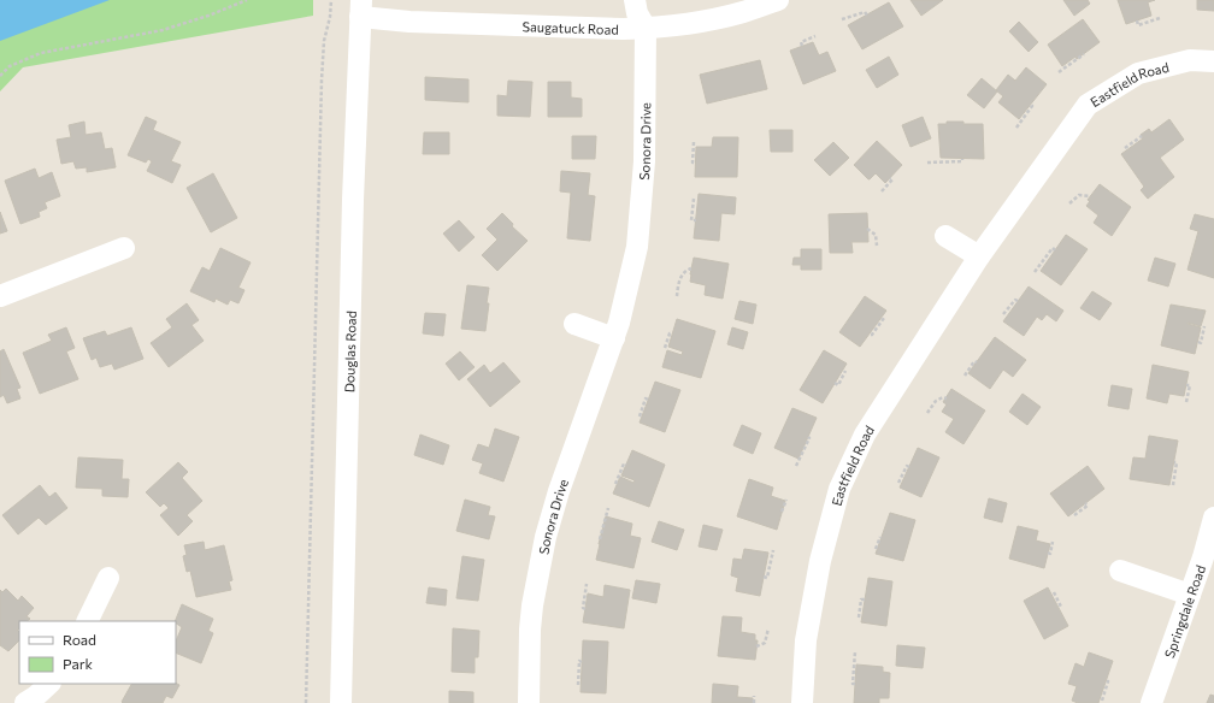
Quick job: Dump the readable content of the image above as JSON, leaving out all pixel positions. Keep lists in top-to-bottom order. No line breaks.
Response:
{"streets":{"street":["Saugatuck Road","Eastfield Road","Sonora Drive","Douglas Road","Springdale Road"]},"crossings":[["Saugatuck Road","Sonora Drive"],["Saugatuck Road","Douglas Road"]],"legend":["Road","Park"]}
